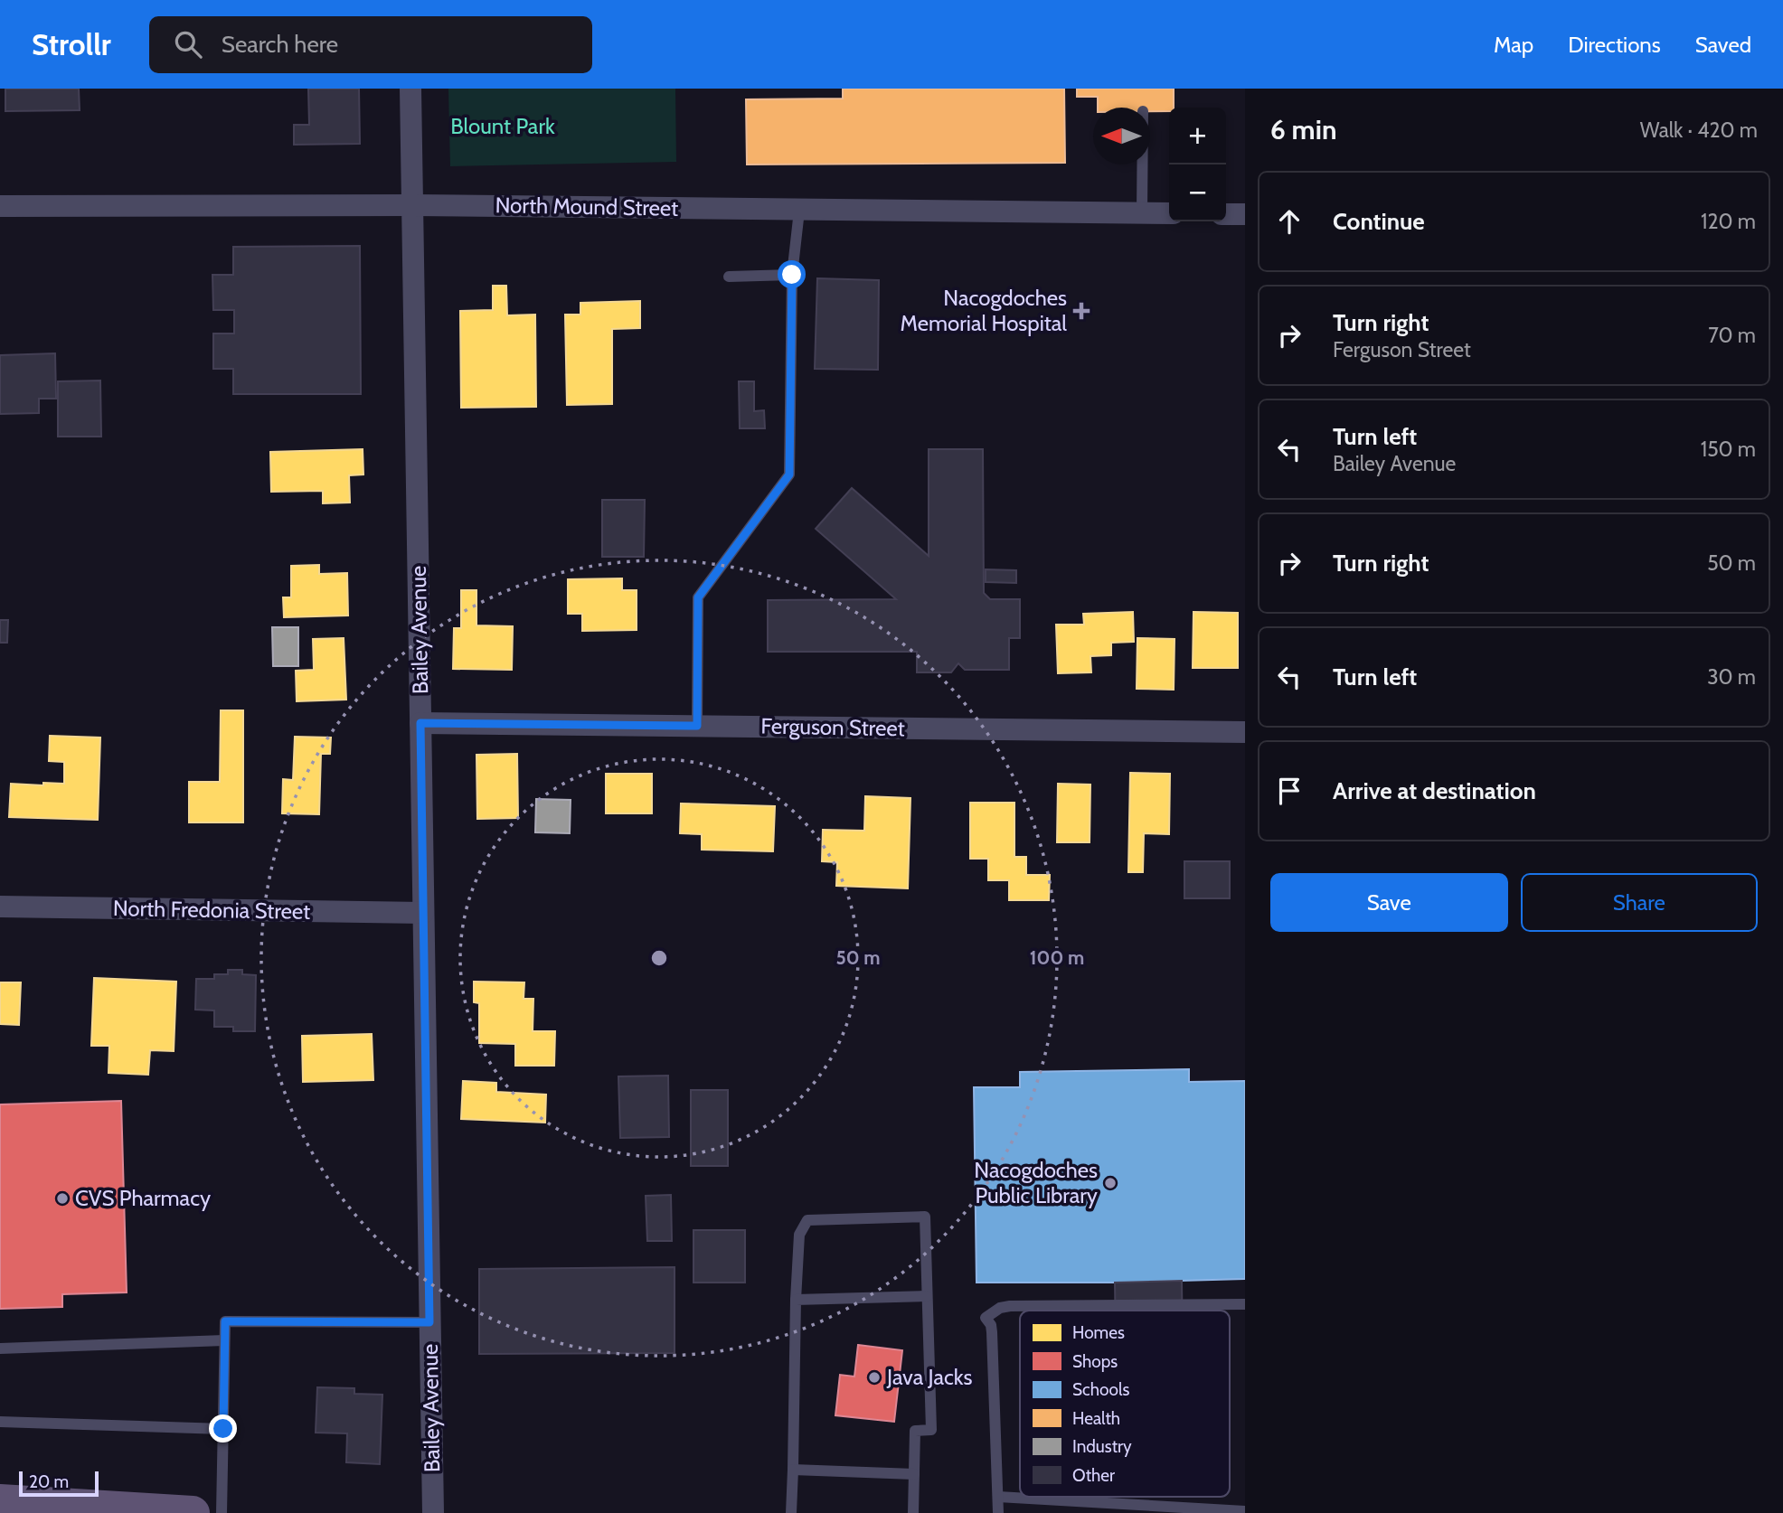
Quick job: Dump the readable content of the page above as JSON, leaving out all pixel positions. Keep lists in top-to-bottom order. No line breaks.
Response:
{"streets":{"street":["North Mound Street","Bailey Avenue","Ferguson Street","North Fredonia Street"]},"crossings":[["North Mound Street","Bailey Avenue"],["Bailey Avenue","Ferguson Street"],["Bailey Avenue","North Fredonia Street"]],"parks":["Blount Park"],"places":{"health":["Nacogdoches Memorial Hospital"],"other":["Nacogdoches Public Library","CVS Pharmacy","Java Jacks"]},"legend":["Homes","Shops","Schools","Health","Industry","Other"],"scale_bar":"20 m","north":"left","page":{"header":"Strollr","search":"Search here","nav":["Map","Directions","Saved"],"heading":["6 min","Walk · 420 m"],"map_buttons":["+","−"],"list":[["Continue","120 m"],["Turn right","Ferguson Street","70 m"],["Turn left","Bailey Avenue","150 m"],["Turn right","50 m"],["Turn left","30 m"],"Arrive at destination"],"buttons":["Save","Share"],"scale":"20 m"},"rings":["50 m","100 m"]}
